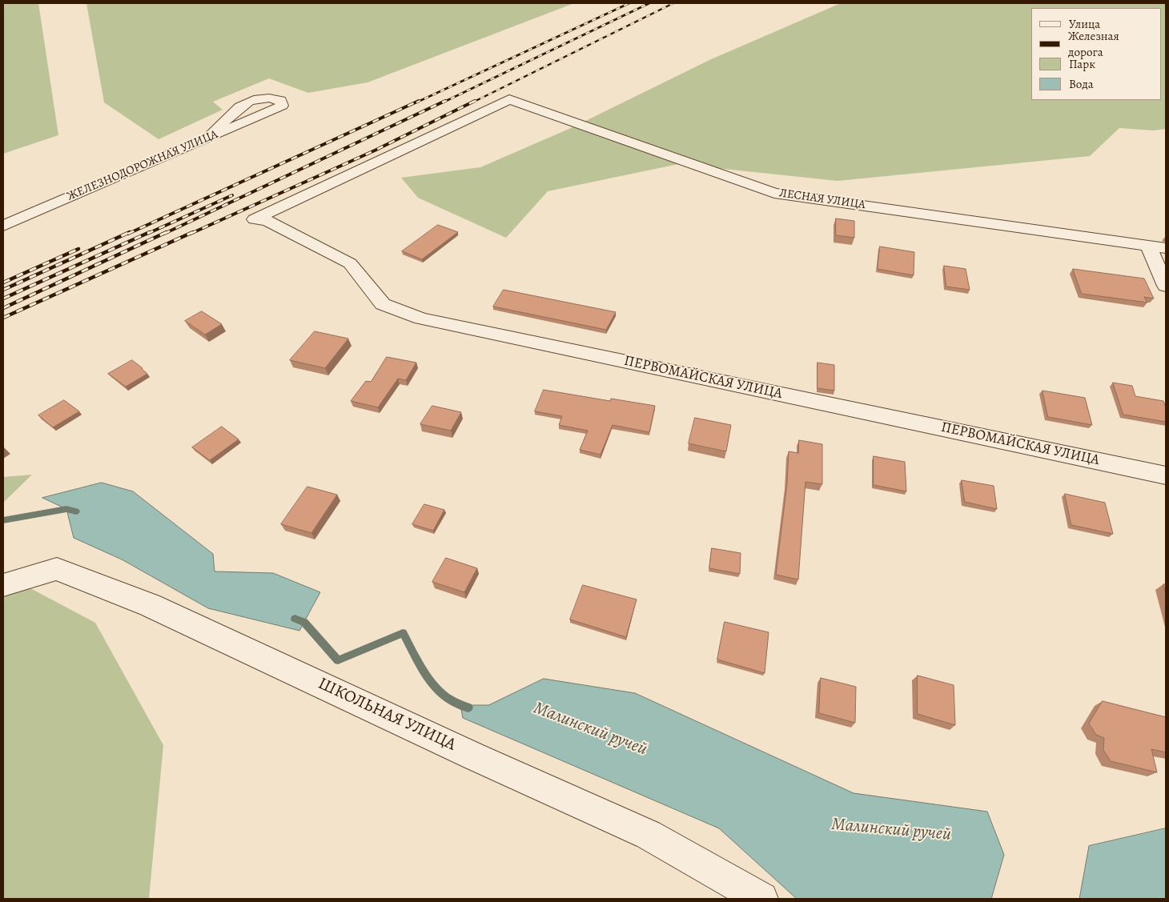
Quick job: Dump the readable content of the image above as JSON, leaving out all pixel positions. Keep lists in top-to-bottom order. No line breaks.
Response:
{"streets":{"street":["ЖЕЛЕЗНОДОРОЖНАЯ УЛИЦА","ЛЕСНАЯ УЛИЦА","ПЕРВОМАЙСКАЯ УЛИЦА","ШКОЛЬНАЯ УЛИЦА"]},"crossings":[["ЛЕСНАЯ УЛИЦА","ПЕРВОМАЙСКАЯ УЛИЦА"]],"water":["Малинский ручей"],"legend":["Улица","Железная дорога","Парк","Вода"]}
